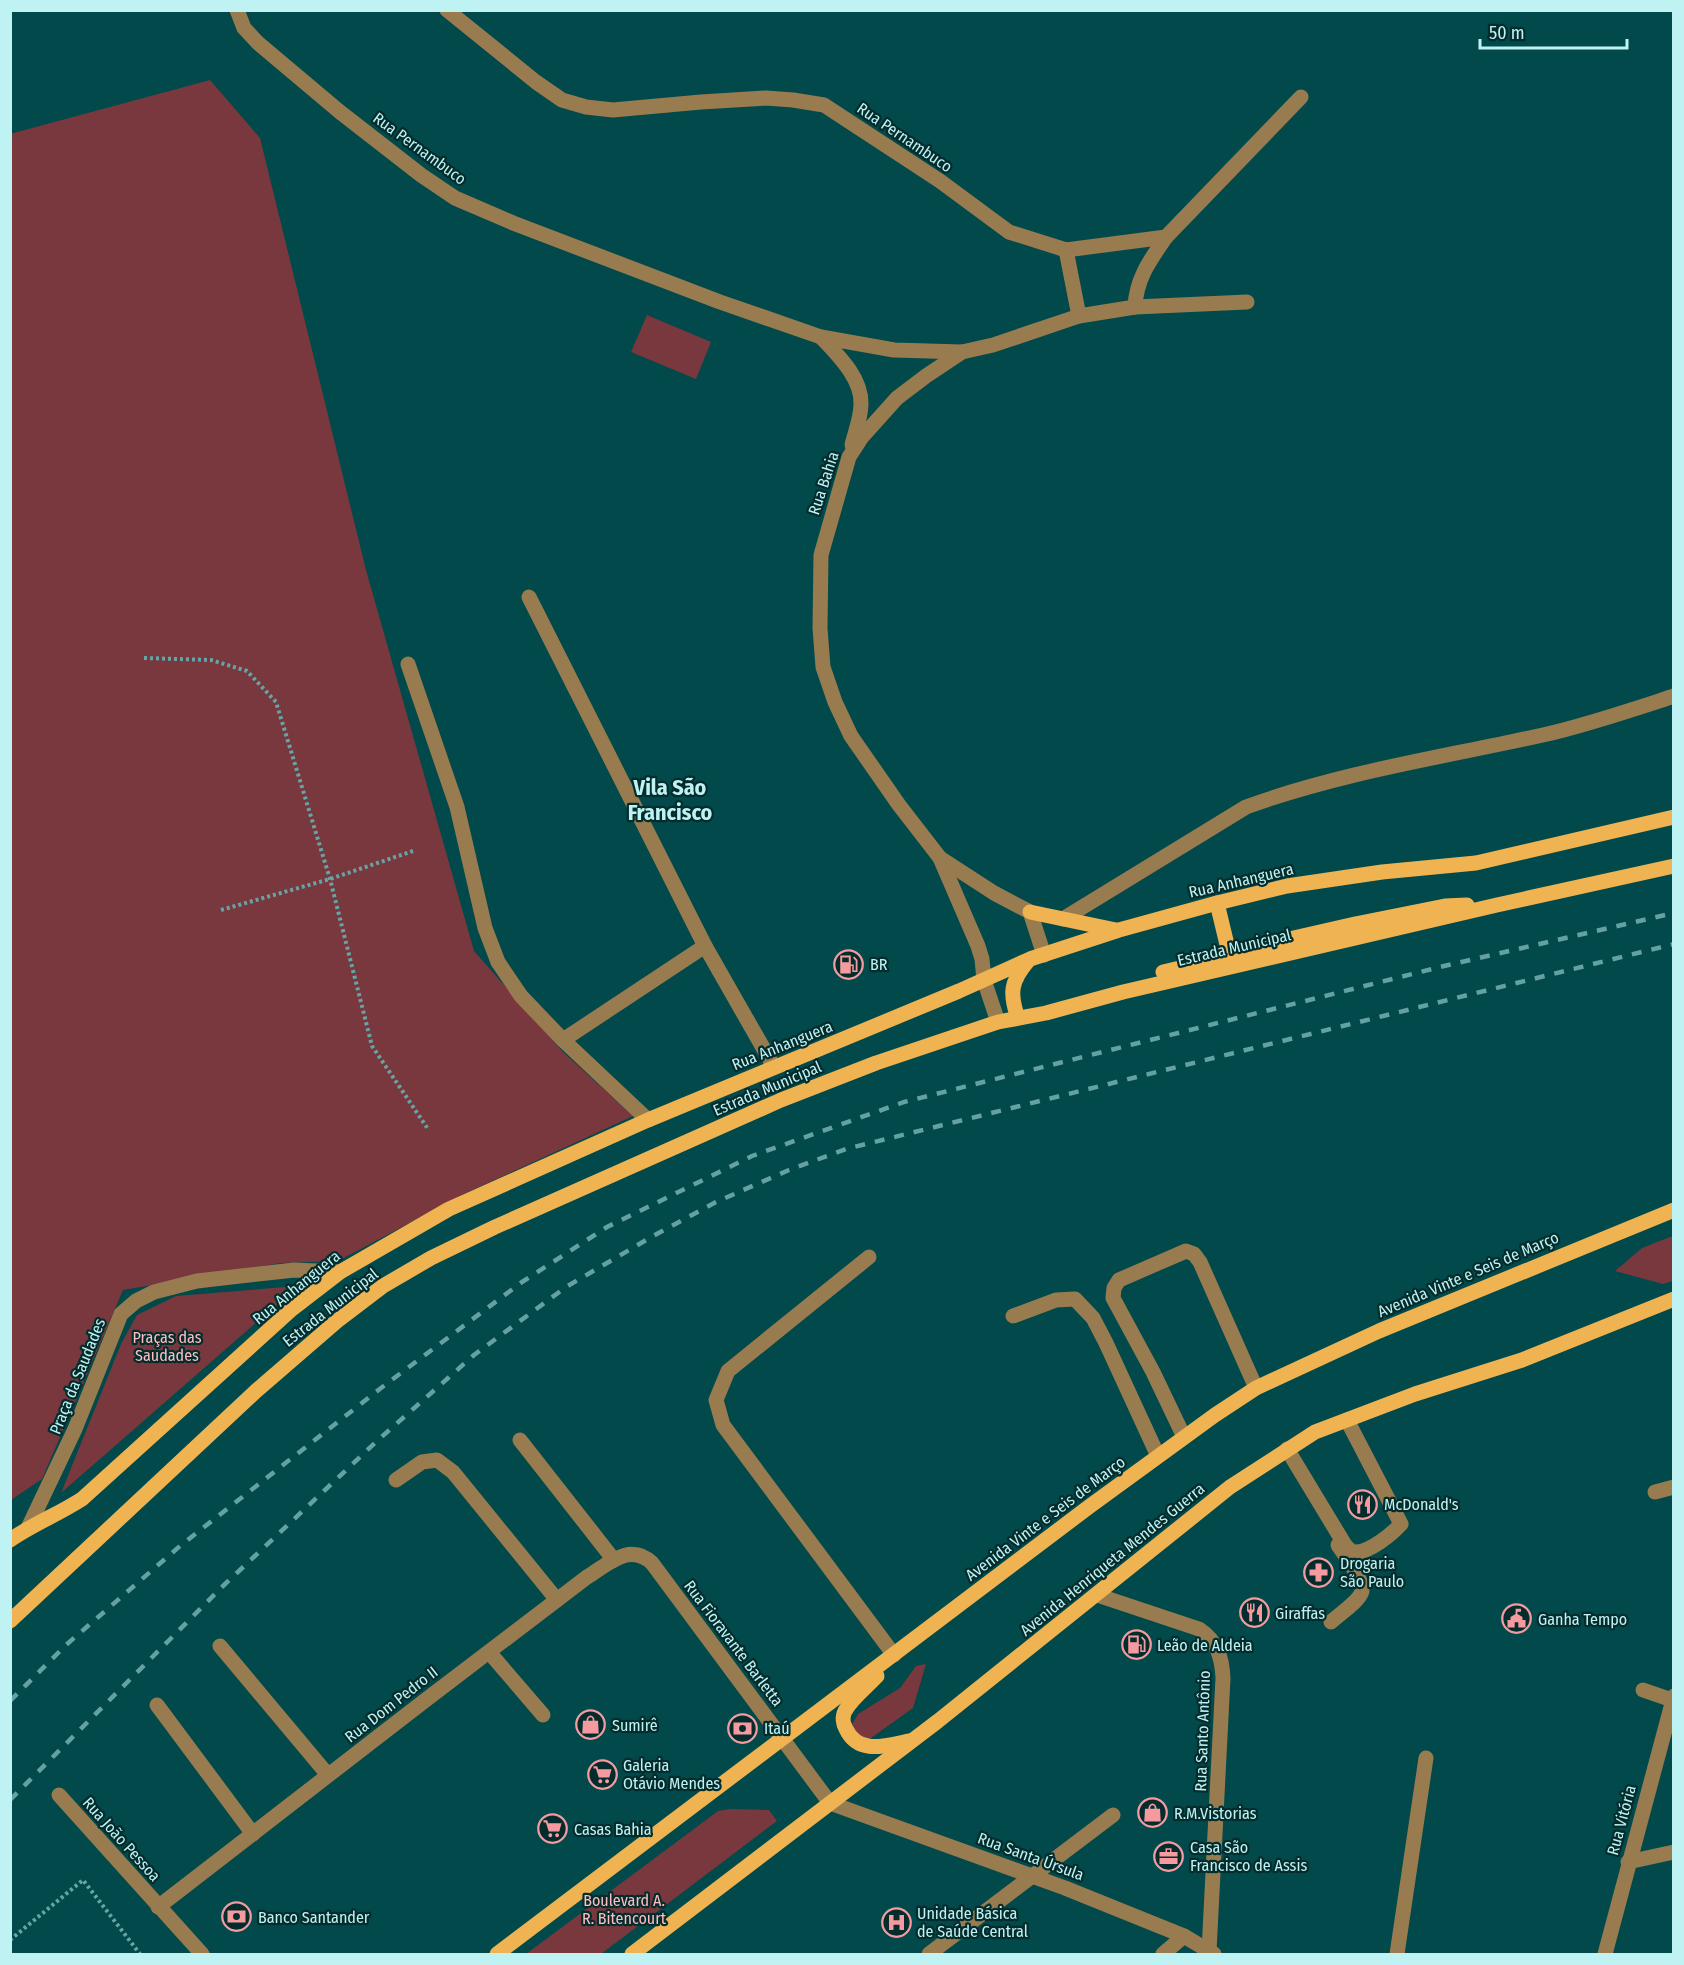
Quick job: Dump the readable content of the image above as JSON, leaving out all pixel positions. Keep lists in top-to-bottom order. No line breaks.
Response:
{"streets":{"main road":["Rua Anhanguera","Estrada Municipal","Avenida Vinte e Seis de Março","Avenida Henriqueta Mendes Guerra"],"street":["Rua Pernambuco","Rua Bahia","Praça da Saudades","Rua Fioravante Barletta","Rua Dom Pedro II","Rua Santo Antônio","Rua Vitória","Rua João Pessoa","Rua Santa Úrsula"]},"crossings":[["Rua Pernambuco","Rua Bahia"],["Rua Anhanguera","Praça da Saudades"],["Avenida Vinte e Seis de Março","Rua Fioravante Barletta"],["Avenida Henriqueta Mendes Guerra","Rua Fioravante Barletta"],["Avenida Henriqueta Mendes Guerra","Rua Santo Antônio"],["Avenida Henriqueta Mendes Guerra","Rua Santa Úrsula"],["Rua Fioravante Barletta","Rua Dom Pedro II"],["Rua Fioravante Barletta","Rua Santa Úrsula"],["Rua Dom Pedro II","Rua João Pessoa"],["Rua Santo Antônio","Rua Santa Úrsula"]],"districts":["Vila São Francisco"],"parks":["Praças das Saudades","Boulevard A. R. Bitencourt"],"places":{"fuel station":["BR","Leão de Aldeia"],"restaurant":["McDonald's","Giraffas"],"pharmacy":["Drogaria São Paulo"],"public building":["Ganha Tempo"],"shop":["Sumirê","R.M.Vistorias"],"bank":["Itaú","Banco Santander"],"supermarket":["Galeria Otávio Mendes","Casas Bahia"],"office":["Casa São Francisco de Assis"],"hospital":["Unidade Básica de Saúde Central"]},"scale_bar":"50 m"}
